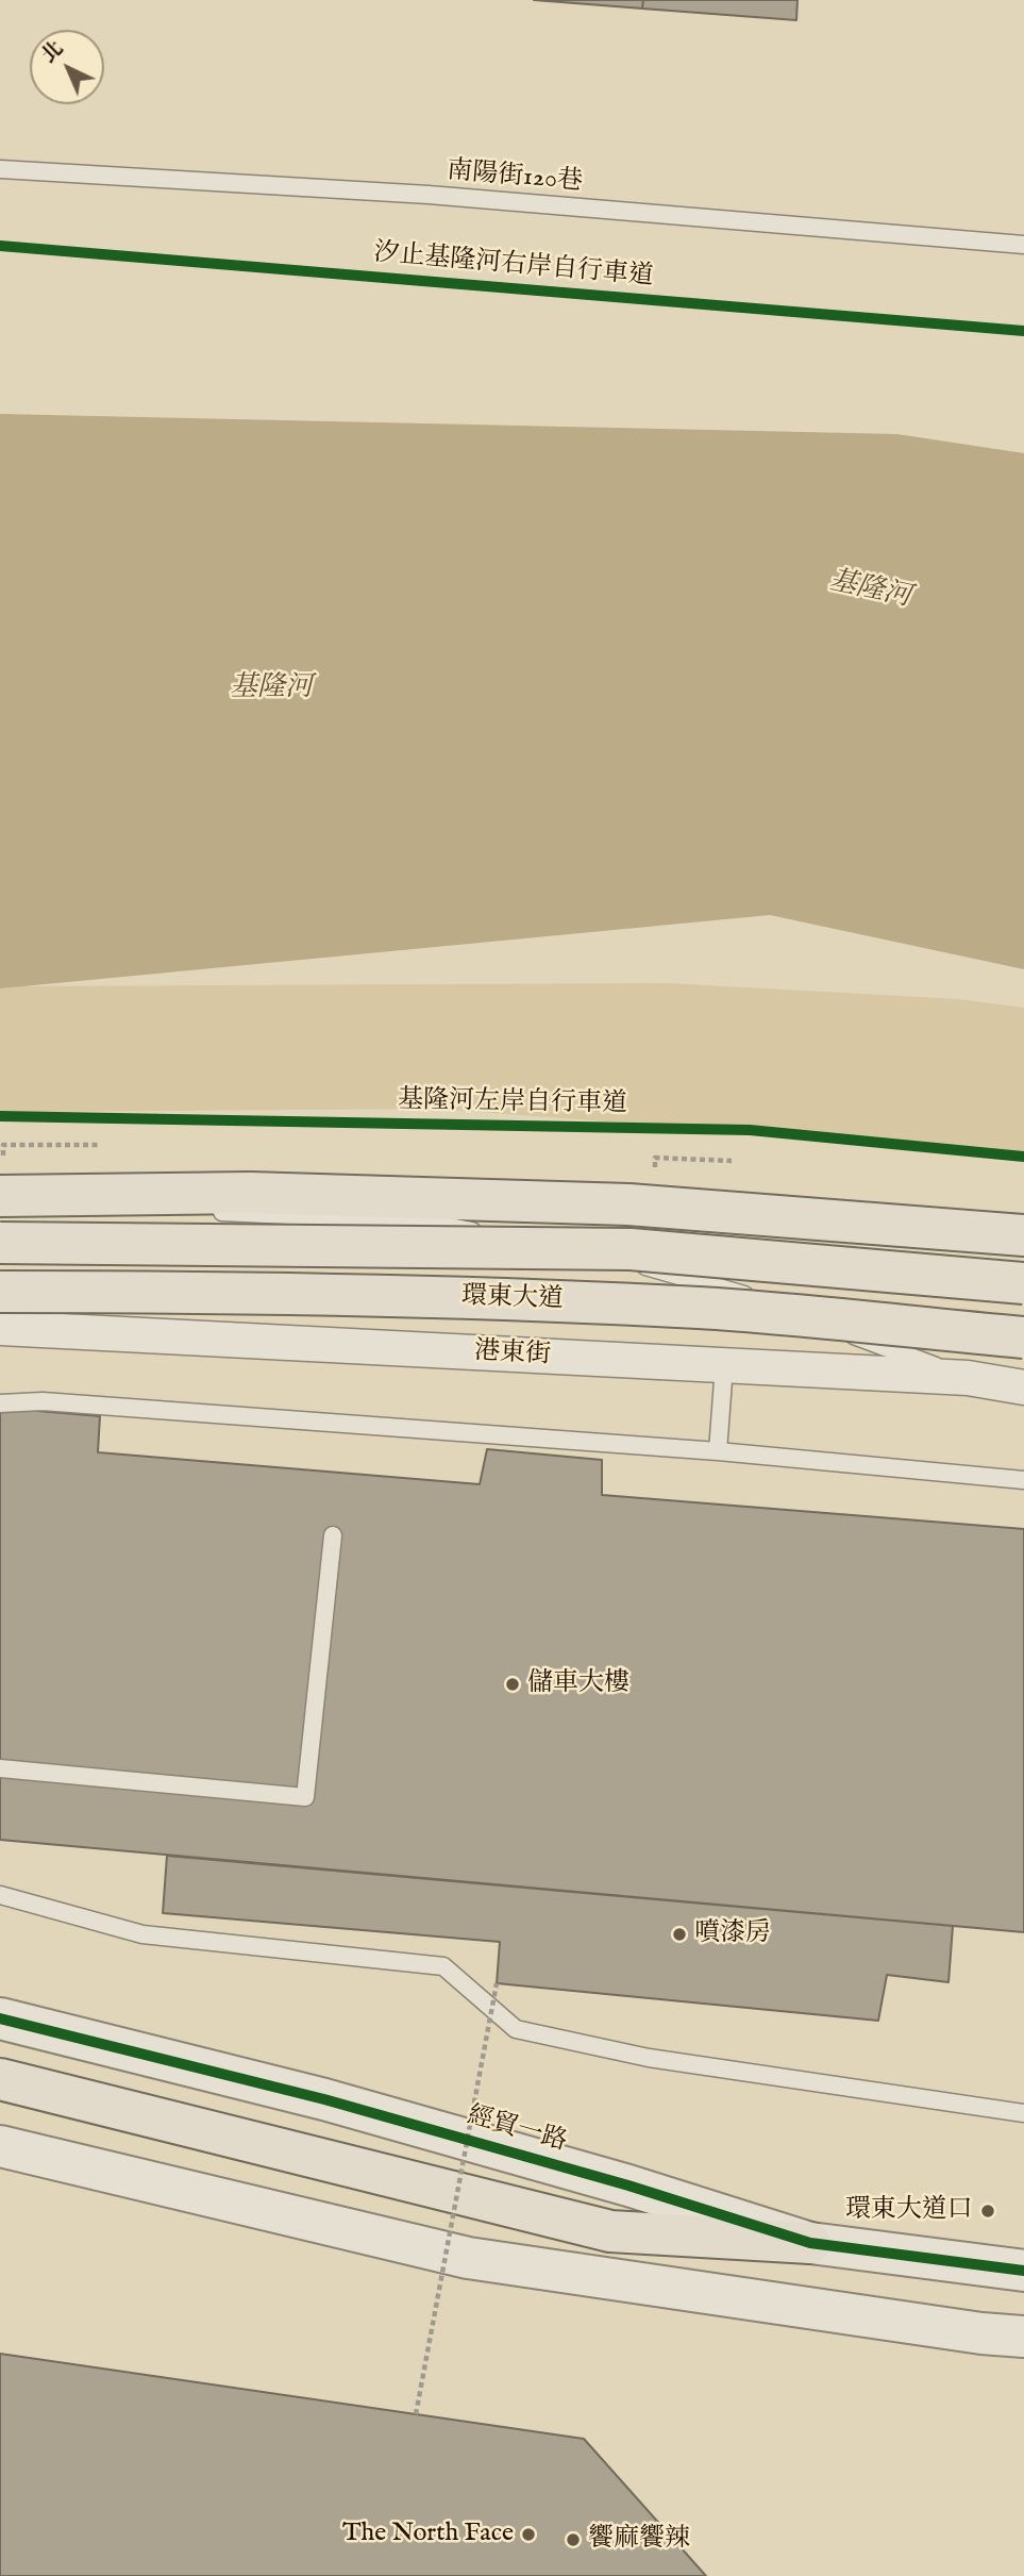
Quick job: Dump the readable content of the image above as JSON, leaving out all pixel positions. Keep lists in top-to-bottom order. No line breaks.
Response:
{"streets":{"highway":["環東大道"],"street":["港東街","經貿一路"],"lane":["南陽街120巷"],"cycle path":["汐止基隆河右岸自行車道","基隆河左岸自行車道"]},"water":["基隆河"],"places":["儲車大樓","噴漆房","環東大道口","The North Face","饗麻饗辣"],"north":"top left"}
